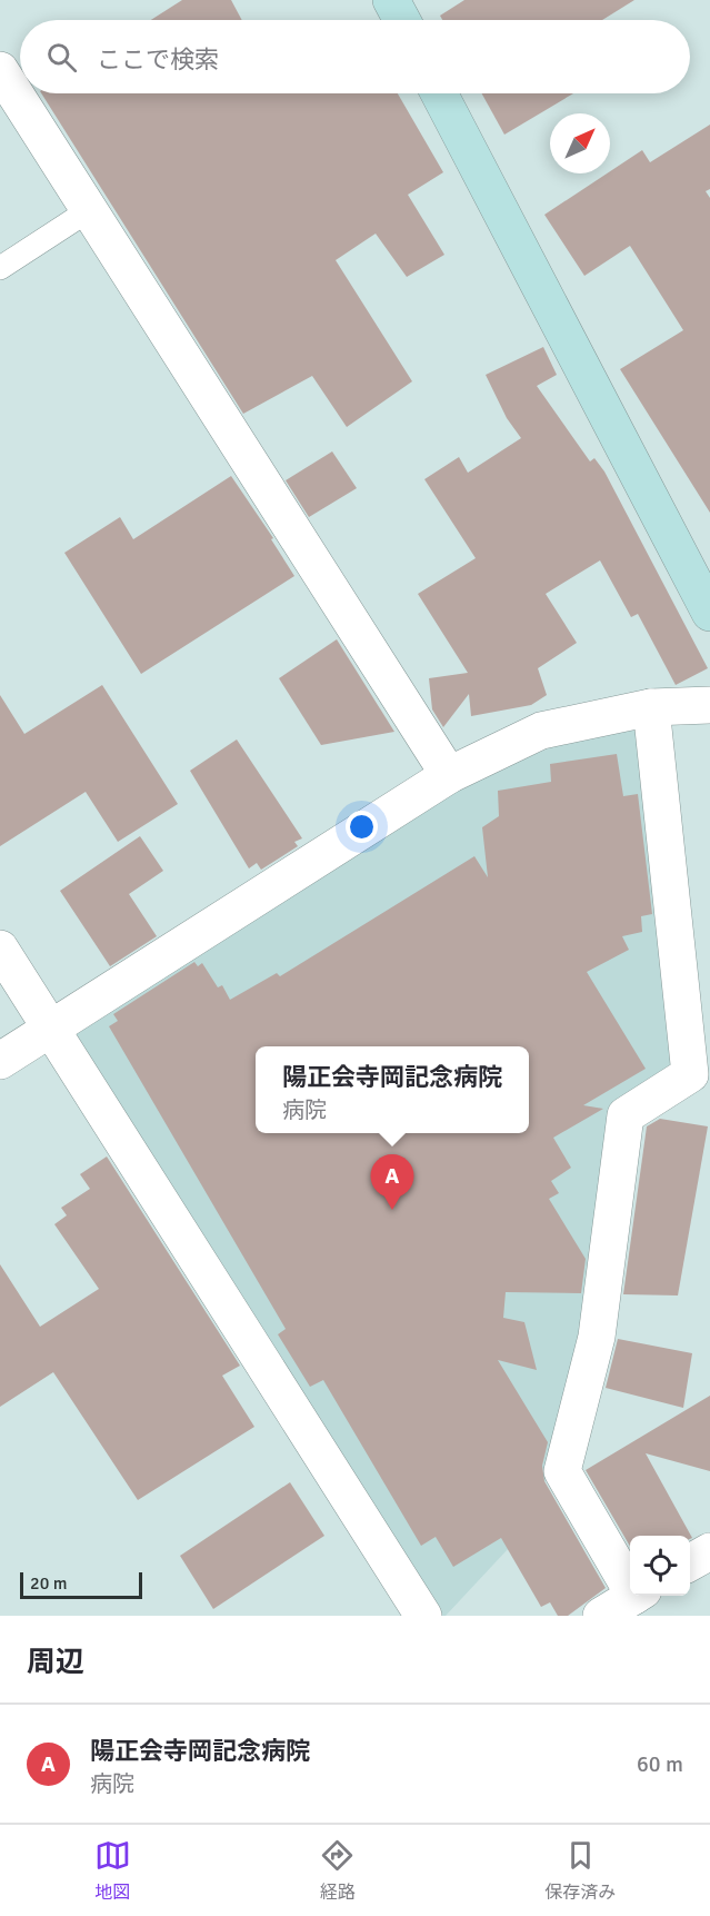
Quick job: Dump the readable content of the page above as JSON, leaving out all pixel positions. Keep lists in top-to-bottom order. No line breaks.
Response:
{"scale_bar":"20 m","north":"top right","page":{"search":"ここで検索","popup":["陽正会寺岡記念病院","病院"],"pins":"A","scale":"20 m","heading":"周辺","list":[{"mark":"A","name":"陽正会寺岡記念病院","note":"病院","value":"60 m"}],"nav":["地図","経路","保存済み"]}}
